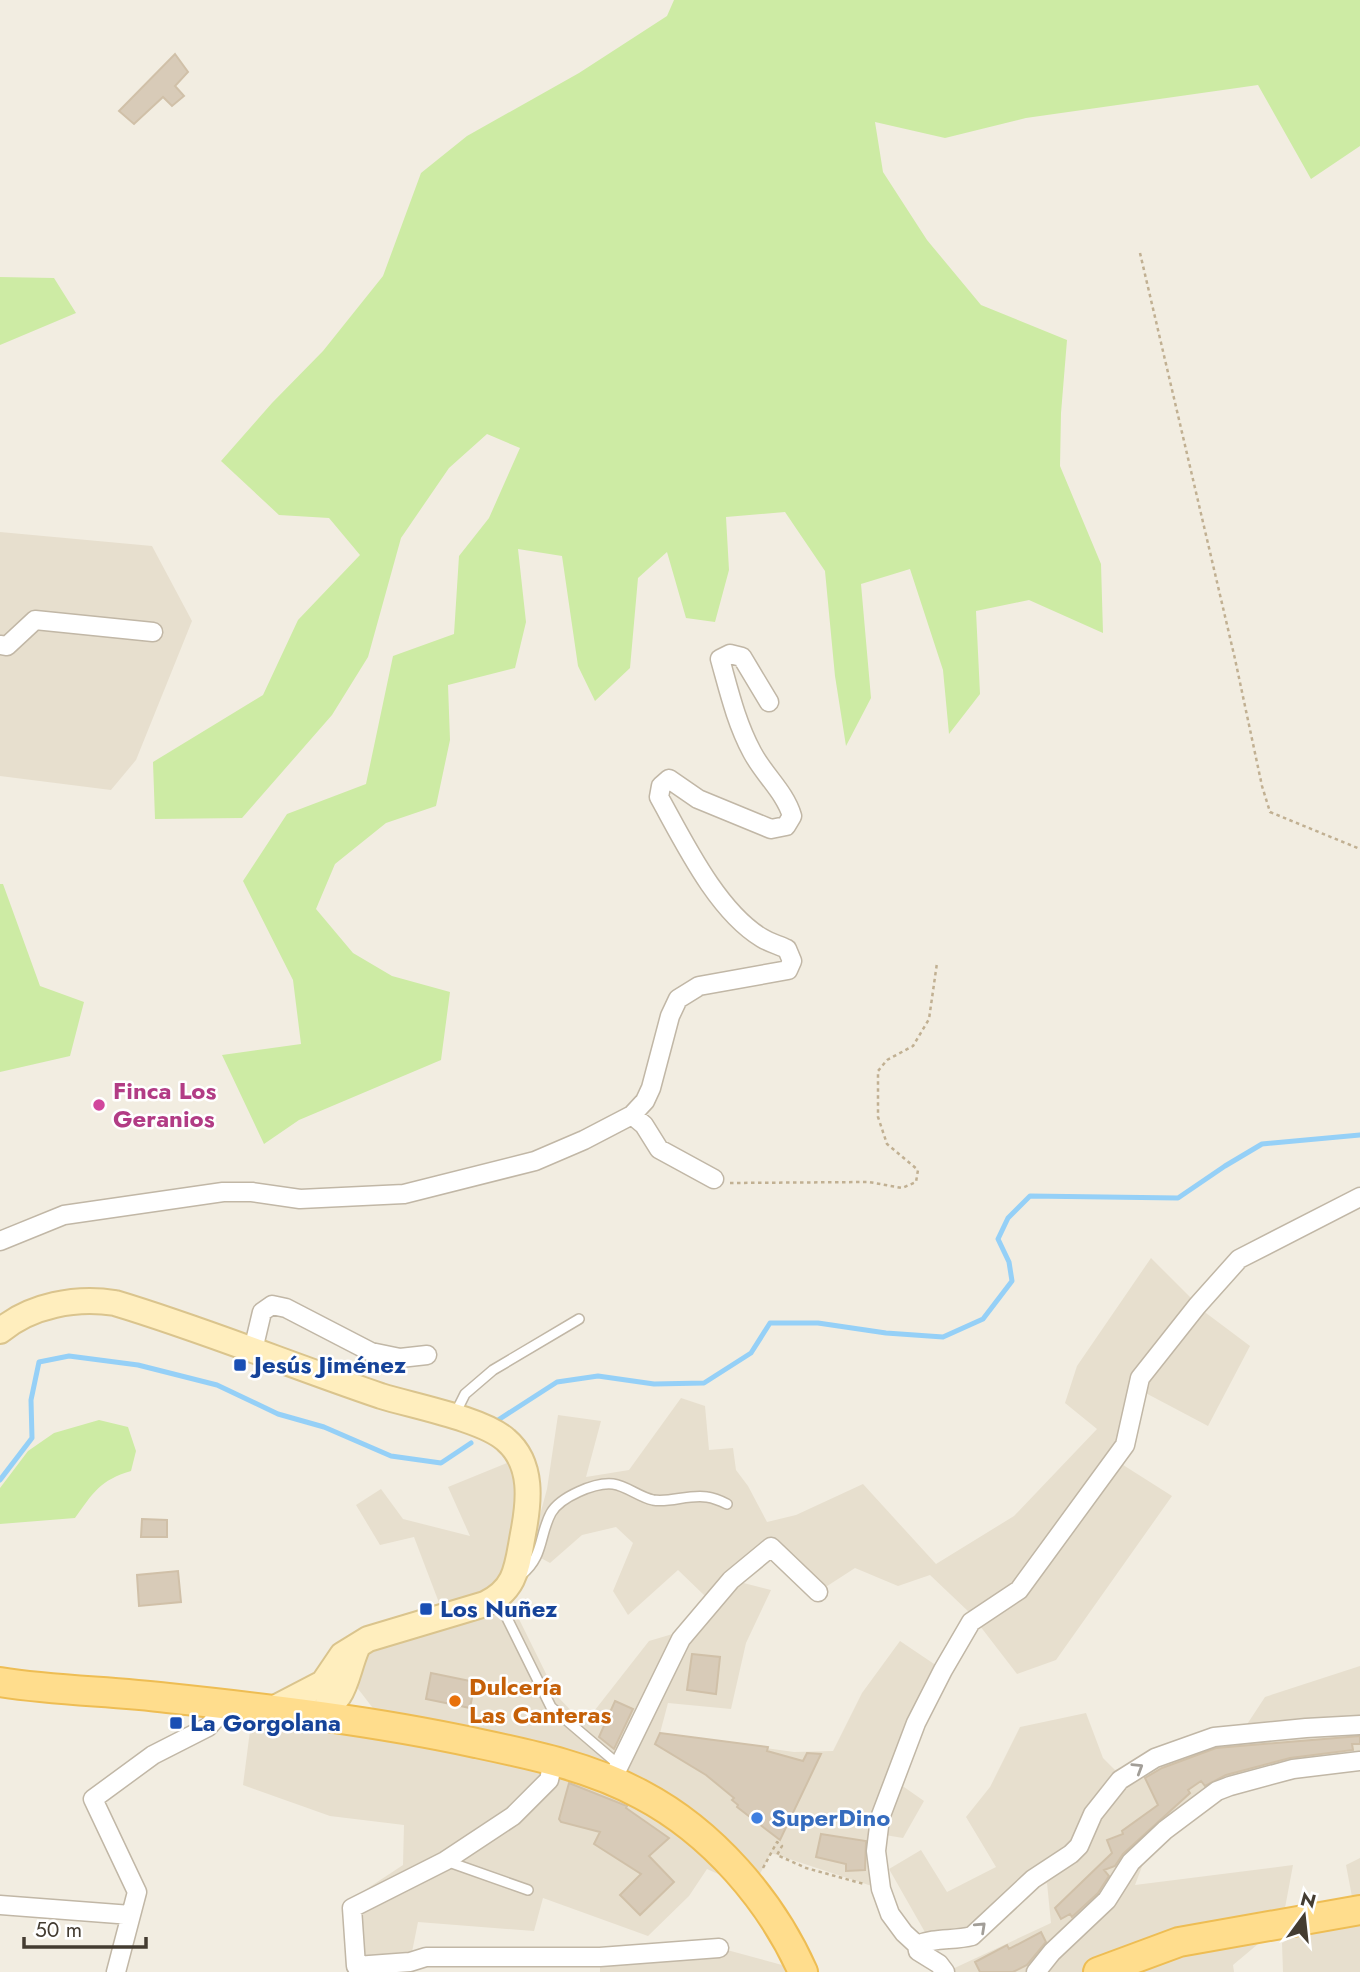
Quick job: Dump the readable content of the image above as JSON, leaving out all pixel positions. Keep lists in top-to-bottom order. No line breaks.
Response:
{"places":{"other":["Finca Los Geranios","Dulcería Las Canteras","SuperDino"],"transit":["Jesús Jiménez","Los Nuñez","La Gorgolana"]},"scale_bar":"50 m","north":"top"}
